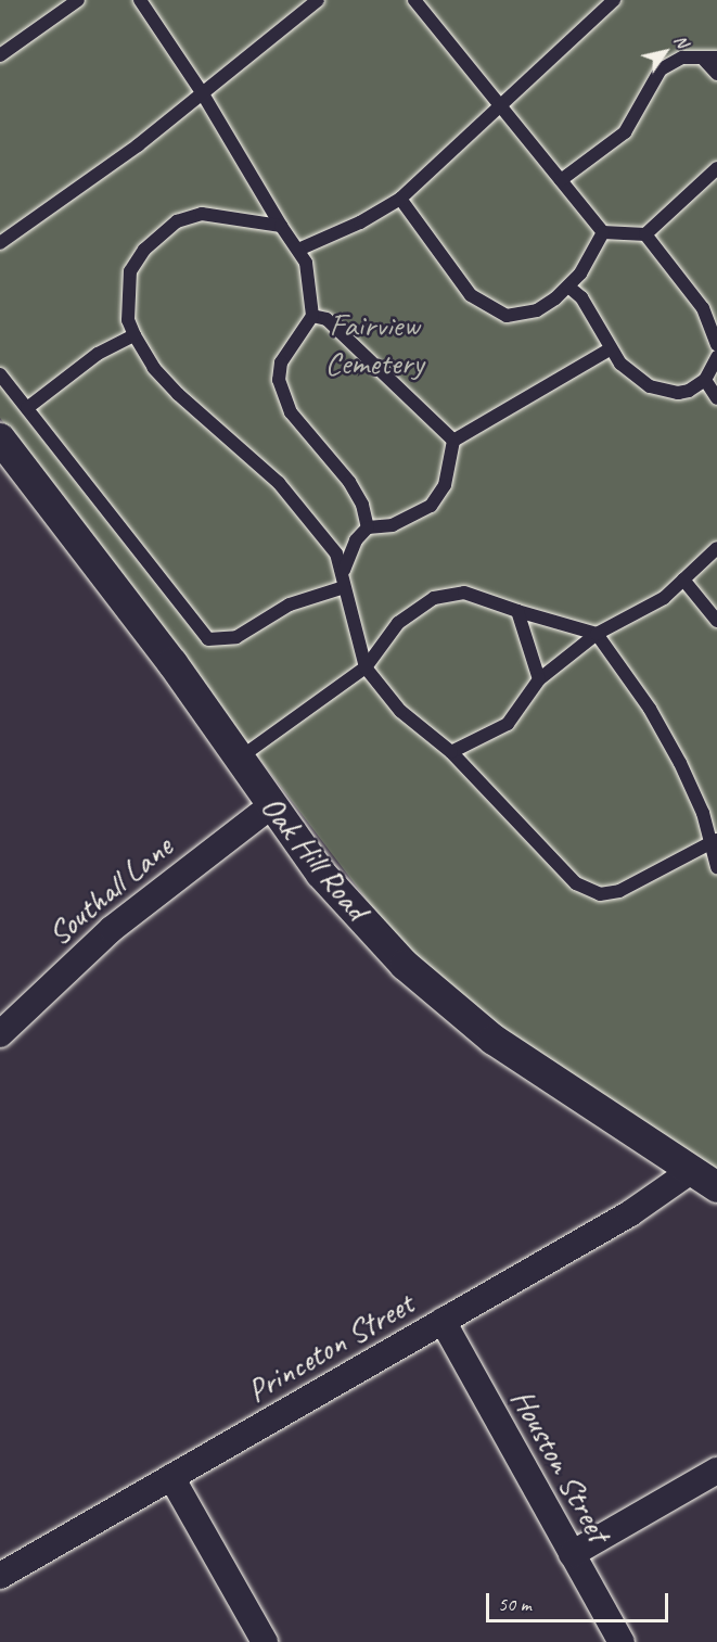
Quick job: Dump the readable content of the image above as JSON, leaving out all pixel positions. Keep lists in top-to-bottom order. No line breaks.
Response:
{"streets":{"street":["Oak Hill Road","Southall Lane","Princeton Street","Houston Street"]},"crossings":[["Oak Hill Road","Southall Lane"],["Oak Hill Road","Princeton Street"],["Princeton Street","Houston Street"]],"parks":["Fairview Cemetery"],"scale_bar":"50 m","north":"top right"}
